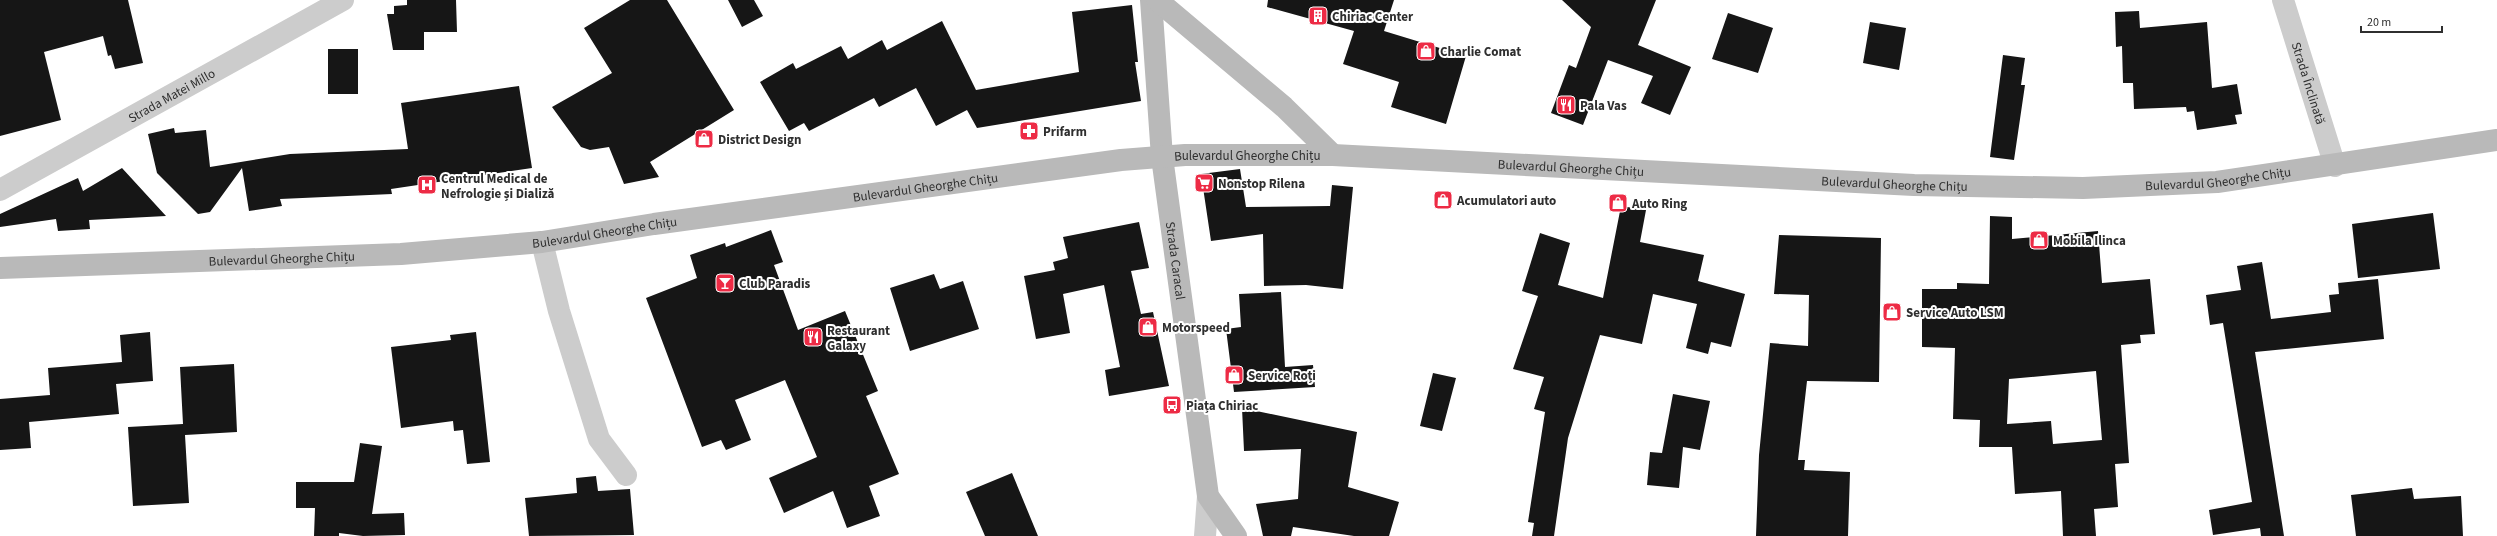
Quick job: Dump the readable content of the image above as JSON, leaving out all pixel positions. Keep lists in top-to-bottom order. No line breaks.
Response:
{"streets":{"main road":["Bulevardul Gheorghe Chițu","Strada Caracal"],"street":["Strada Înclinată","Strada Matei Millo"]},"crossings":[["Strada Înclinată","Bulevardul Gheorghe Chițu"],["Bulevardul Gheorghe Chițu","Strada Caracal"]],"places":{"building":["Chiriac Center"],"shop":["Charlie Comat","District Design","Acumulatori auto","Auto Ring","Mobila Ilinca","Service Auto LSM","Motorspeed","Service Roți"],"restaurant":["Pala Vas","Restaurant Galaxy"],"pharmacy":["Prifarm"],"supermarket":["Nonstop Rilena"],"hospital":["Centrul Medical de Nefrologie și Dializă"],"bar":["Club Paradis"],"bus stop":["Piața Chiriac"]},"scale_bar":"20 m"}
